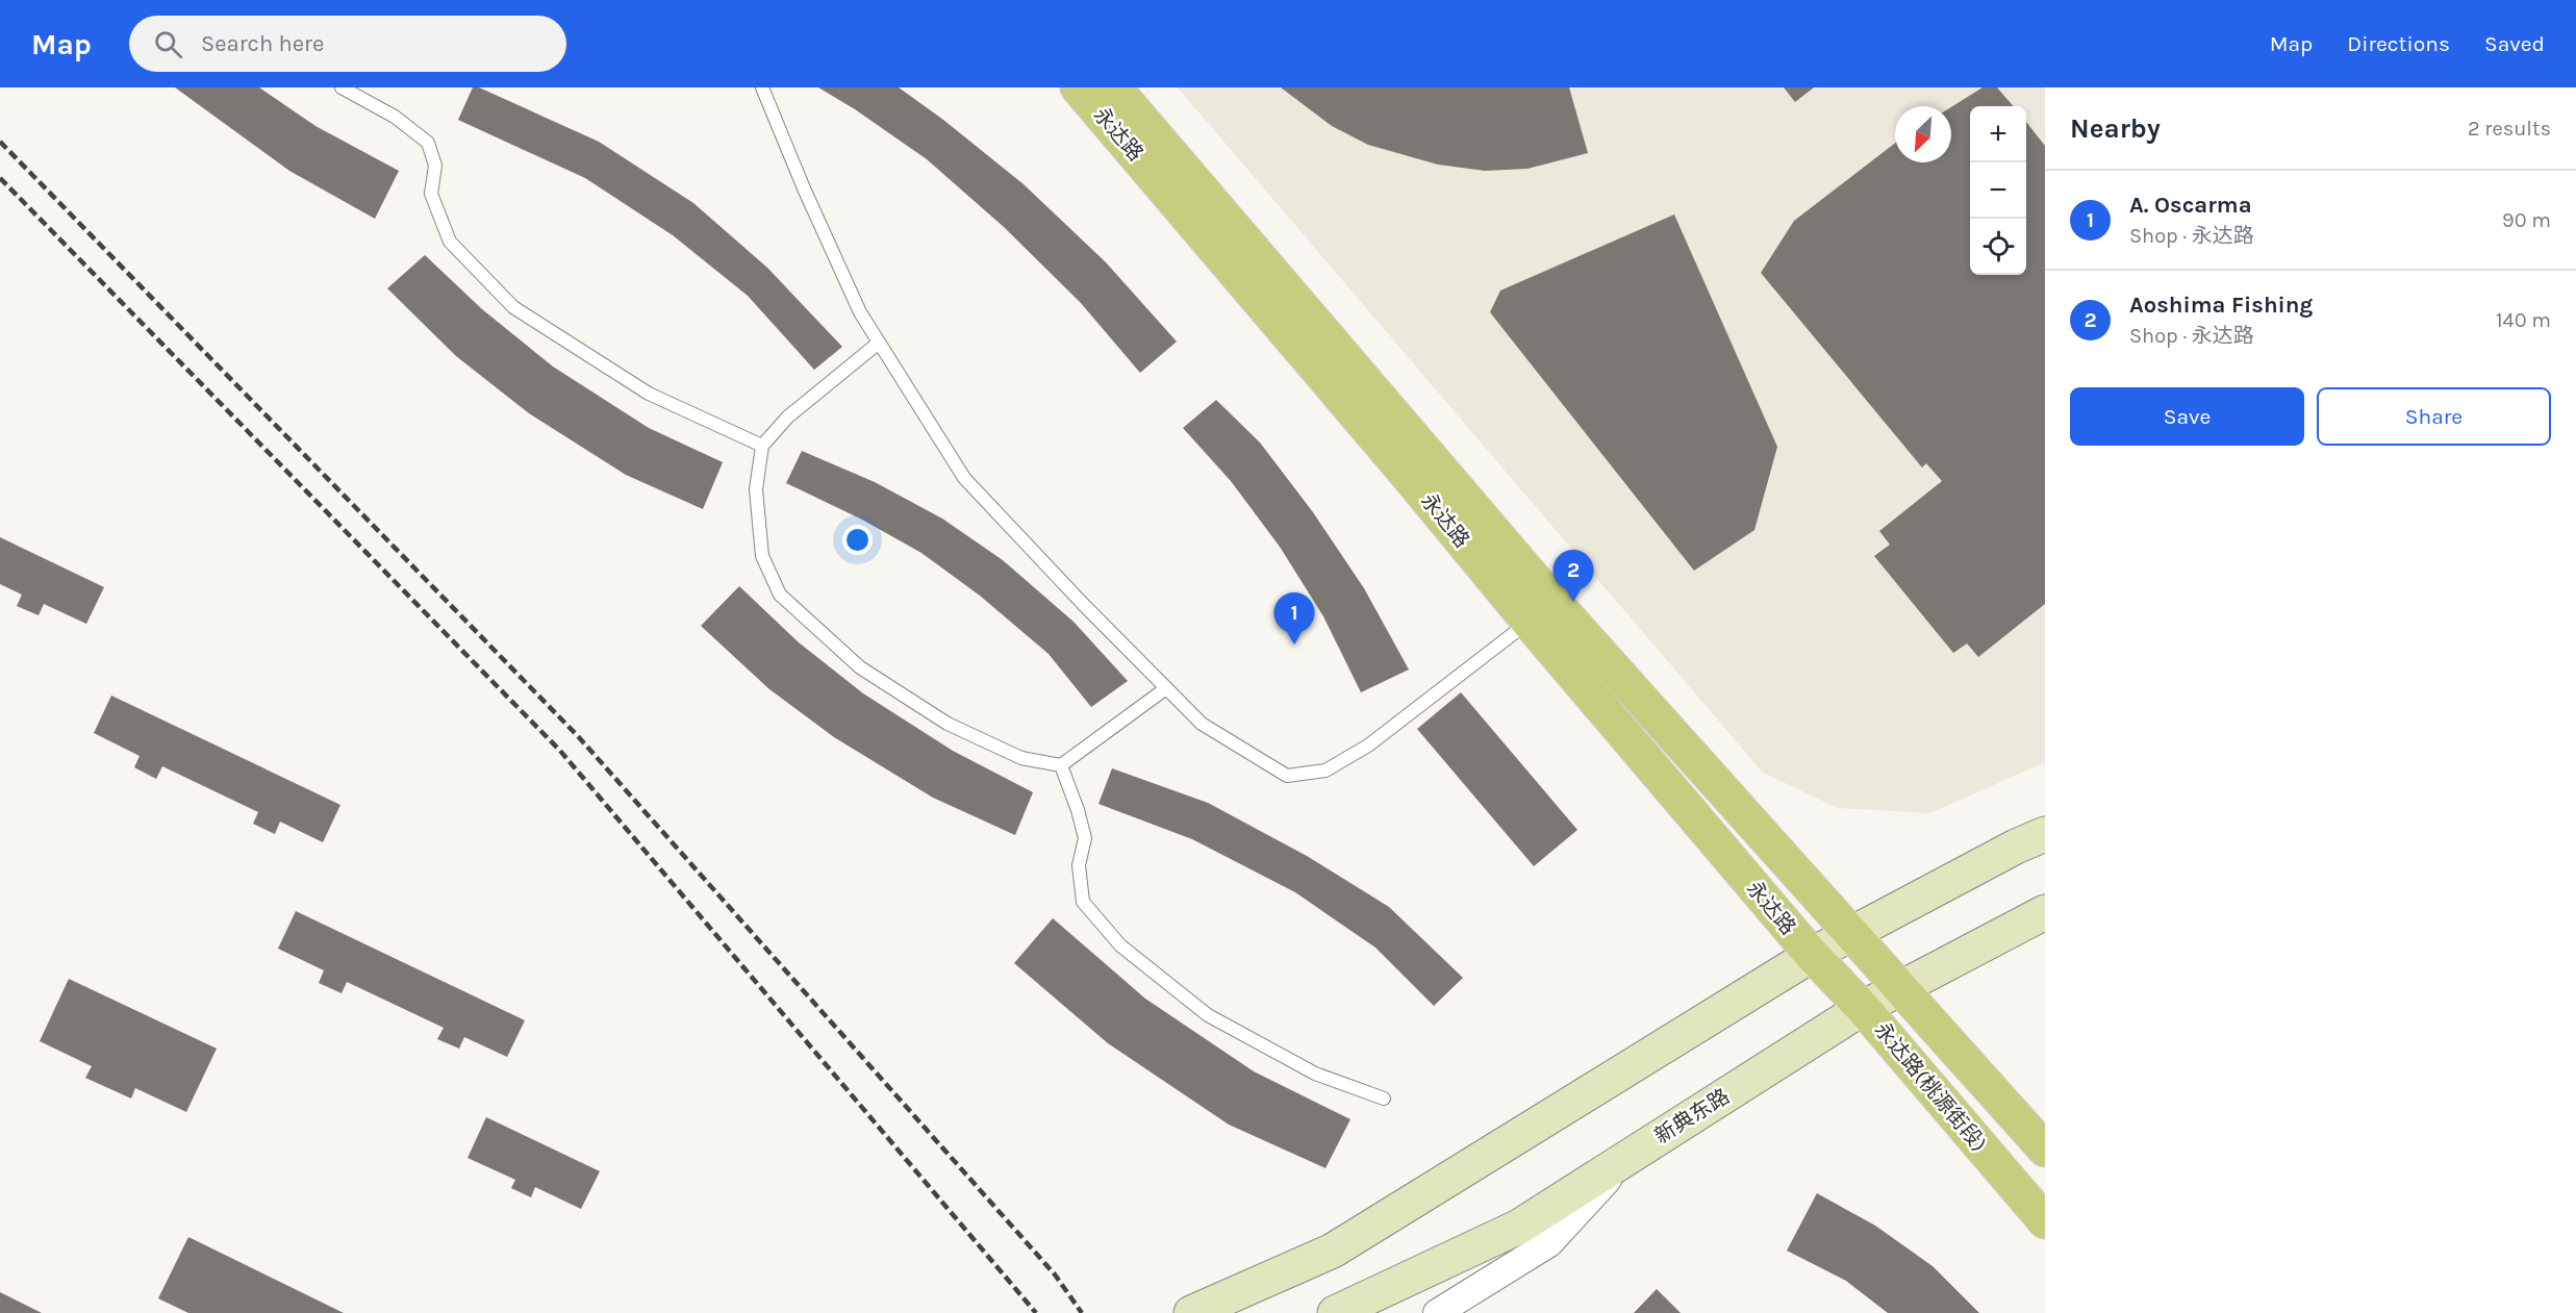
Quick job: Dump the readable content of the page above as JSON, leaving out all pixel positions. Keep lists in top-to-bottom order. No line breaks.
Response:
{"streets":{"main road":["永达路","永达路(桃源街段)","新典东路"]},"crossings":[["永达路","永达路(桃源街段)"],["永达路(桃源街段)","新典东路"]],"north":"bottom left","page":{"header":"Map","search":"Search here","nav":["Map","Directions","Saved"],"heading":["Nearby","2 results"],"map_buttons":["+","−"],"list":[{"mark":"1","name":"A. Oscarma","note":"Shop · 永达路","value":"90 m"},{"mark":"2","name":"Aoshima Fishing","note":"Shop · 永达路","value":"140 m"}],"buttons":["Save","Share"],"pins":["2","1"]}}
